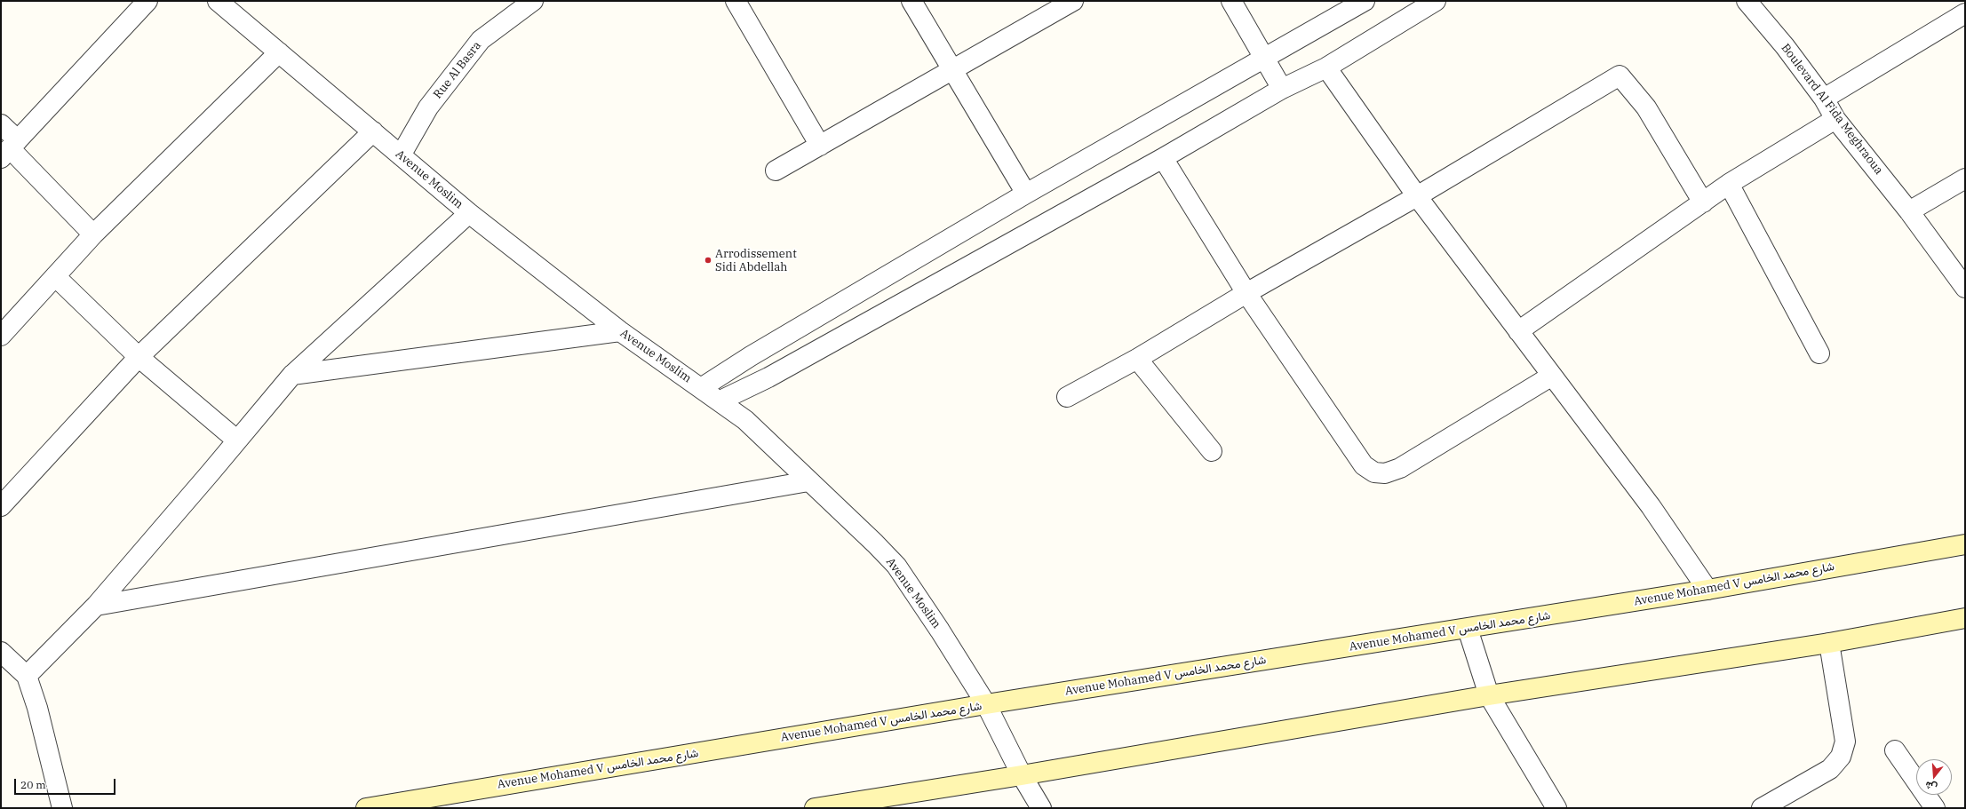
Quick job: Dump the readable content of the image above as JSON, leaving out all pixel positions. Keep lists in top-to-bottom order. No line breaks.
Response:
{"streets":{"street":["Rue Al Basra","Boulevard Al Fida Meghraoua","Avenue Moslim","Avenue Mohamed V شارع محمد الخامس"]},"crossings":[["Rue Al Basra","Avenue Moslim"],["Avenue Moslim","Avenue Mohamed V شارع محمد الخامس"]],"places":["Arrodissement Sidi Abdellah"],"scale_bar":"20 m","north":"bottom"}
